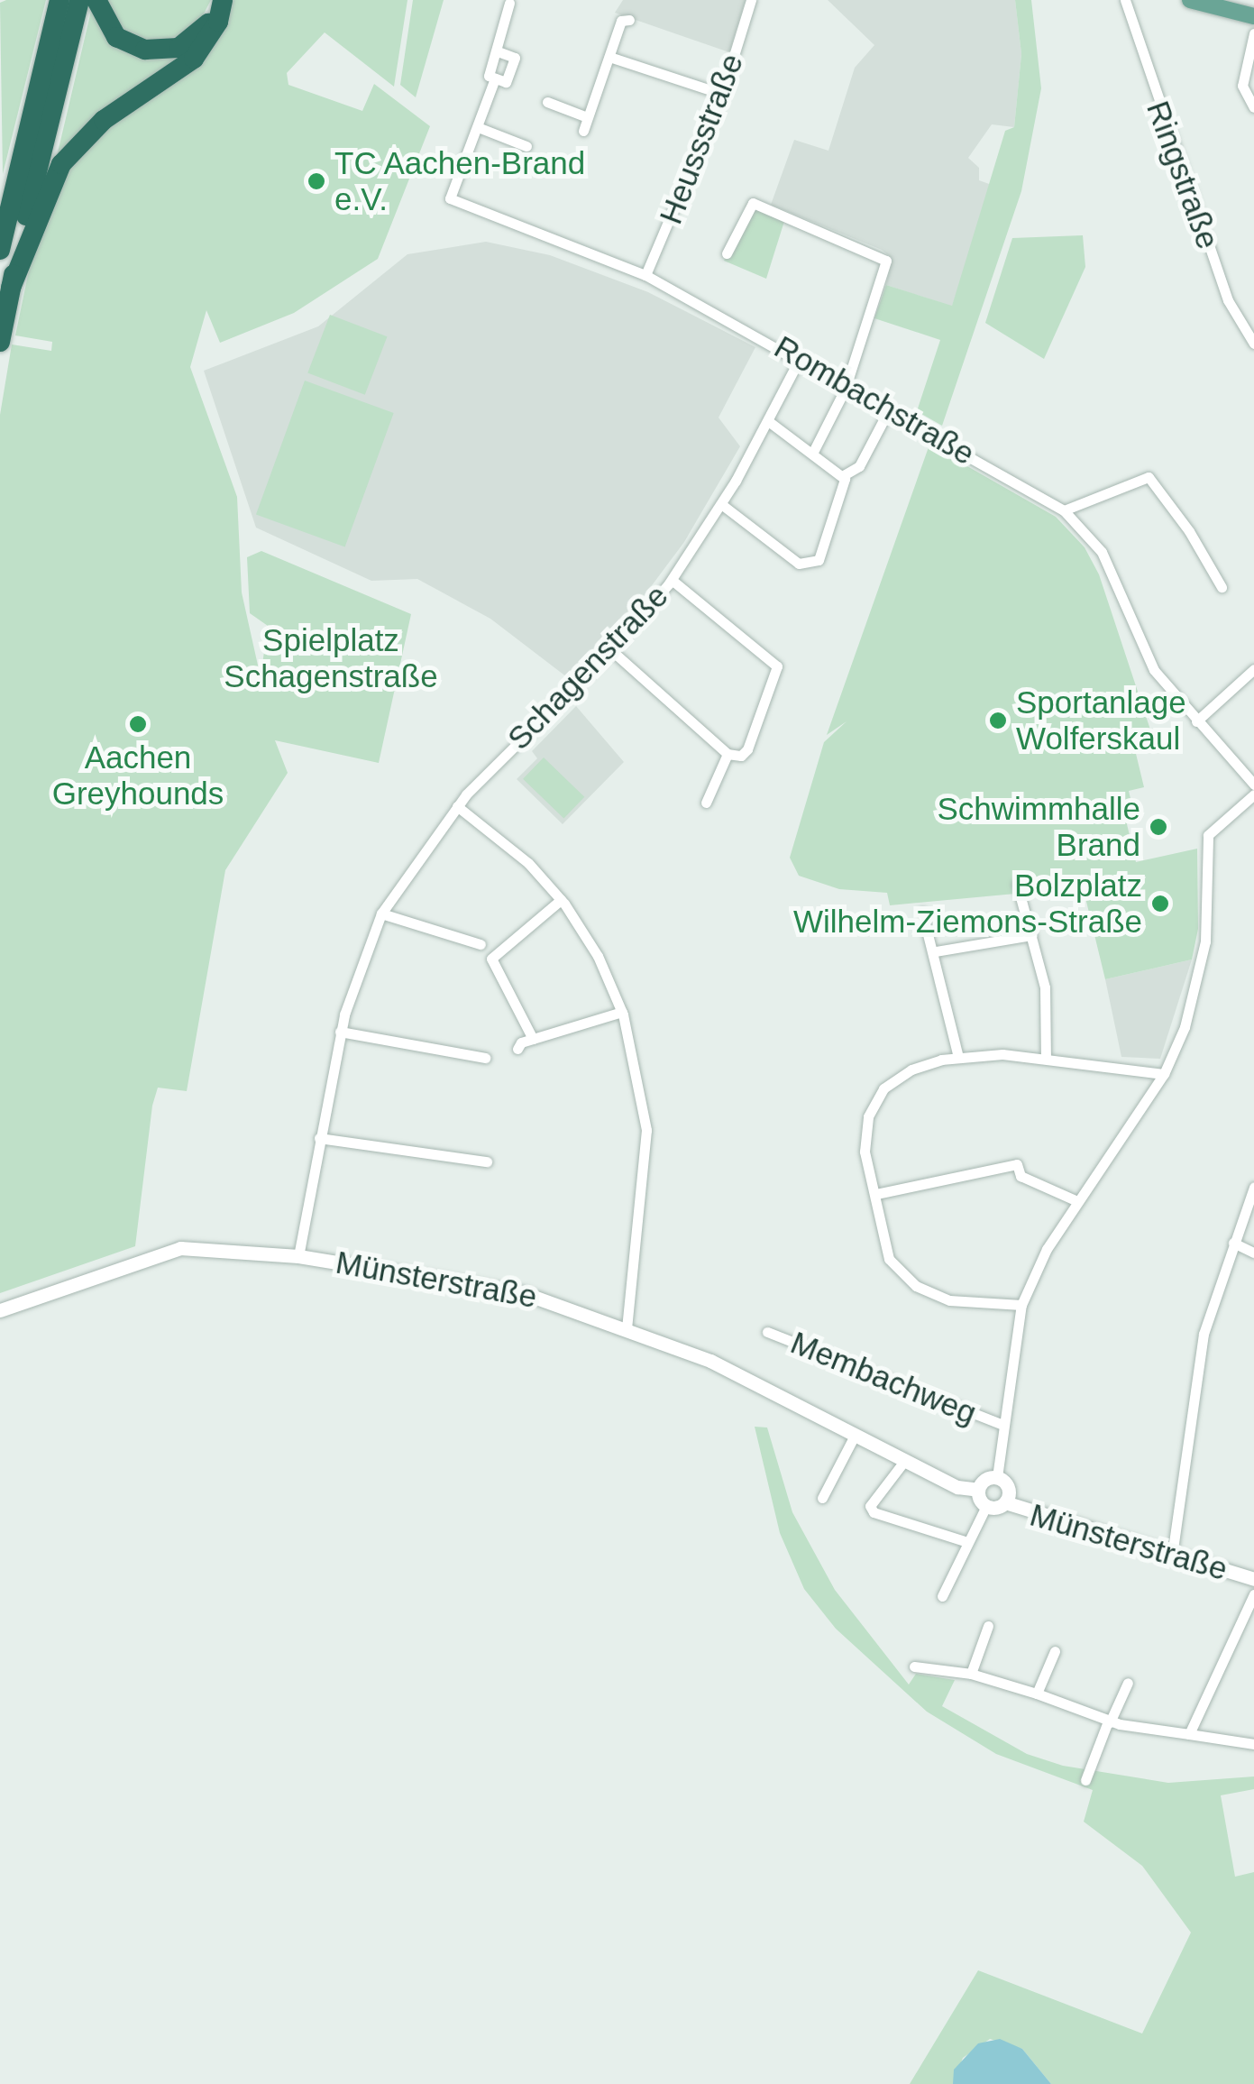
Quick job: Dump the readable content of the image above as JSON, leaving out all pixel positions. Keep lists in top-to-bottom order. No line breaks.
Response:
{"streets":{"street":["Heussstraße","Ringstraße","Rombachstraße","Schagenstraße","Münsterstraße","Membachweg"]},"crossings":[["Heussstraße","Rombachstraße"],["Rombachstraße","Schagenstraße"],["Schagenstraße","Münsterstraße"]],"parks":["Spielplatz Schagenstraße"],"places":["TC Aachen-Brand e.V.","Sportanlage Wolferskaul","Aachen Greyhounds","Schwimmhalle Brand","Bolzplatz Wilhelm-Ziemons-Straße"]}
